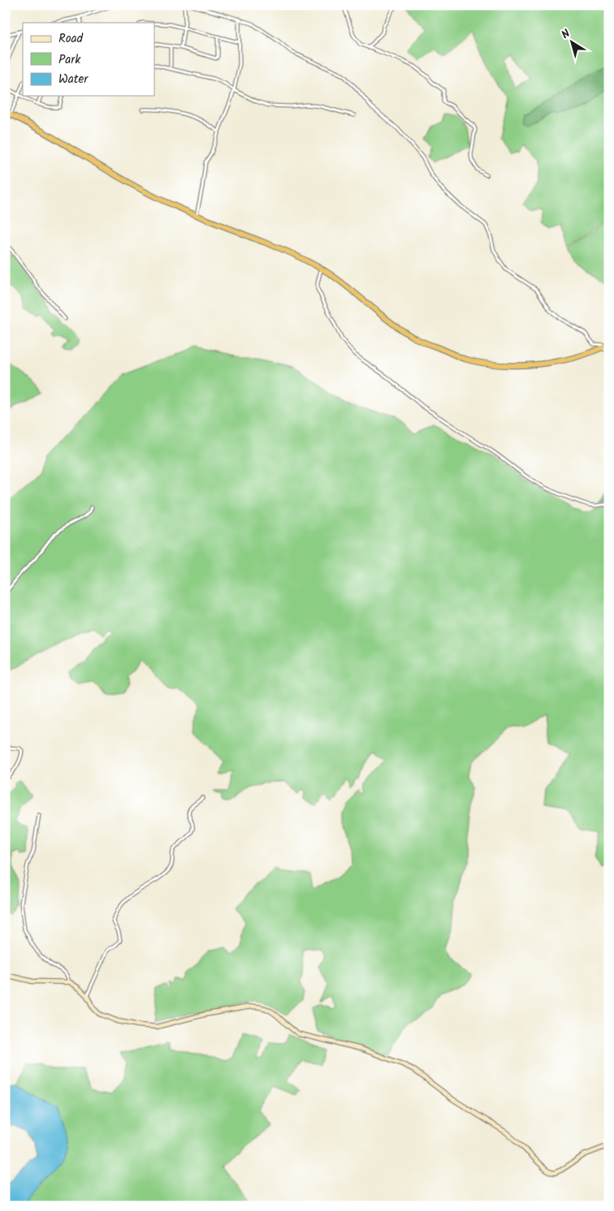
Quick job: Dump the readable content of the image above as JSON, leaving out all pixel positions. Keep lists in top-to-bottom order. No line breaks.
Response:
{"legend":["Road","Park","Water"],"north":"top left"}
